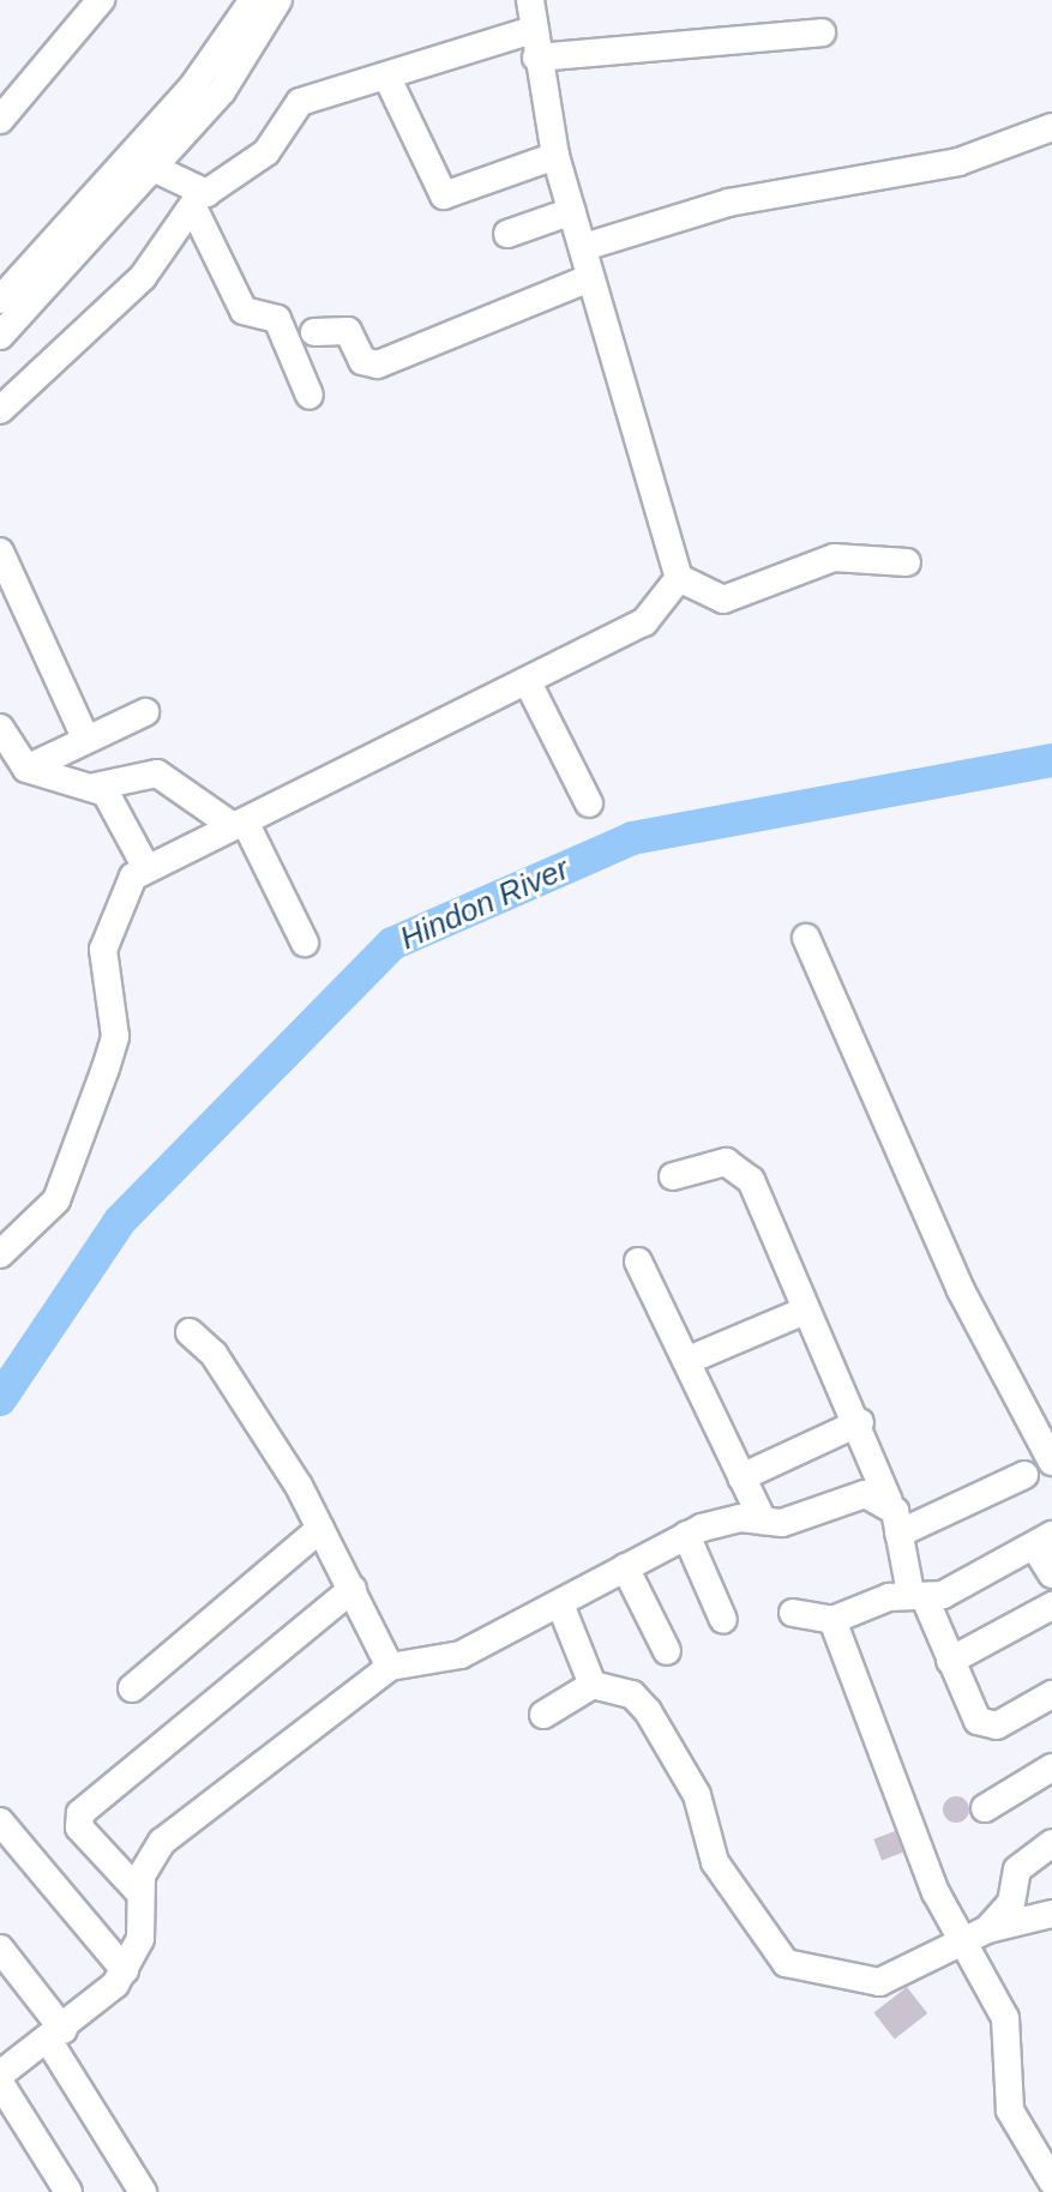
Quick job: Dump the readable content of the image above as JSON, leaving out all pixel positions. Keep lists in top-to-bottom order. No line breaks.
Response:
{"water":["Hindon River"]}
